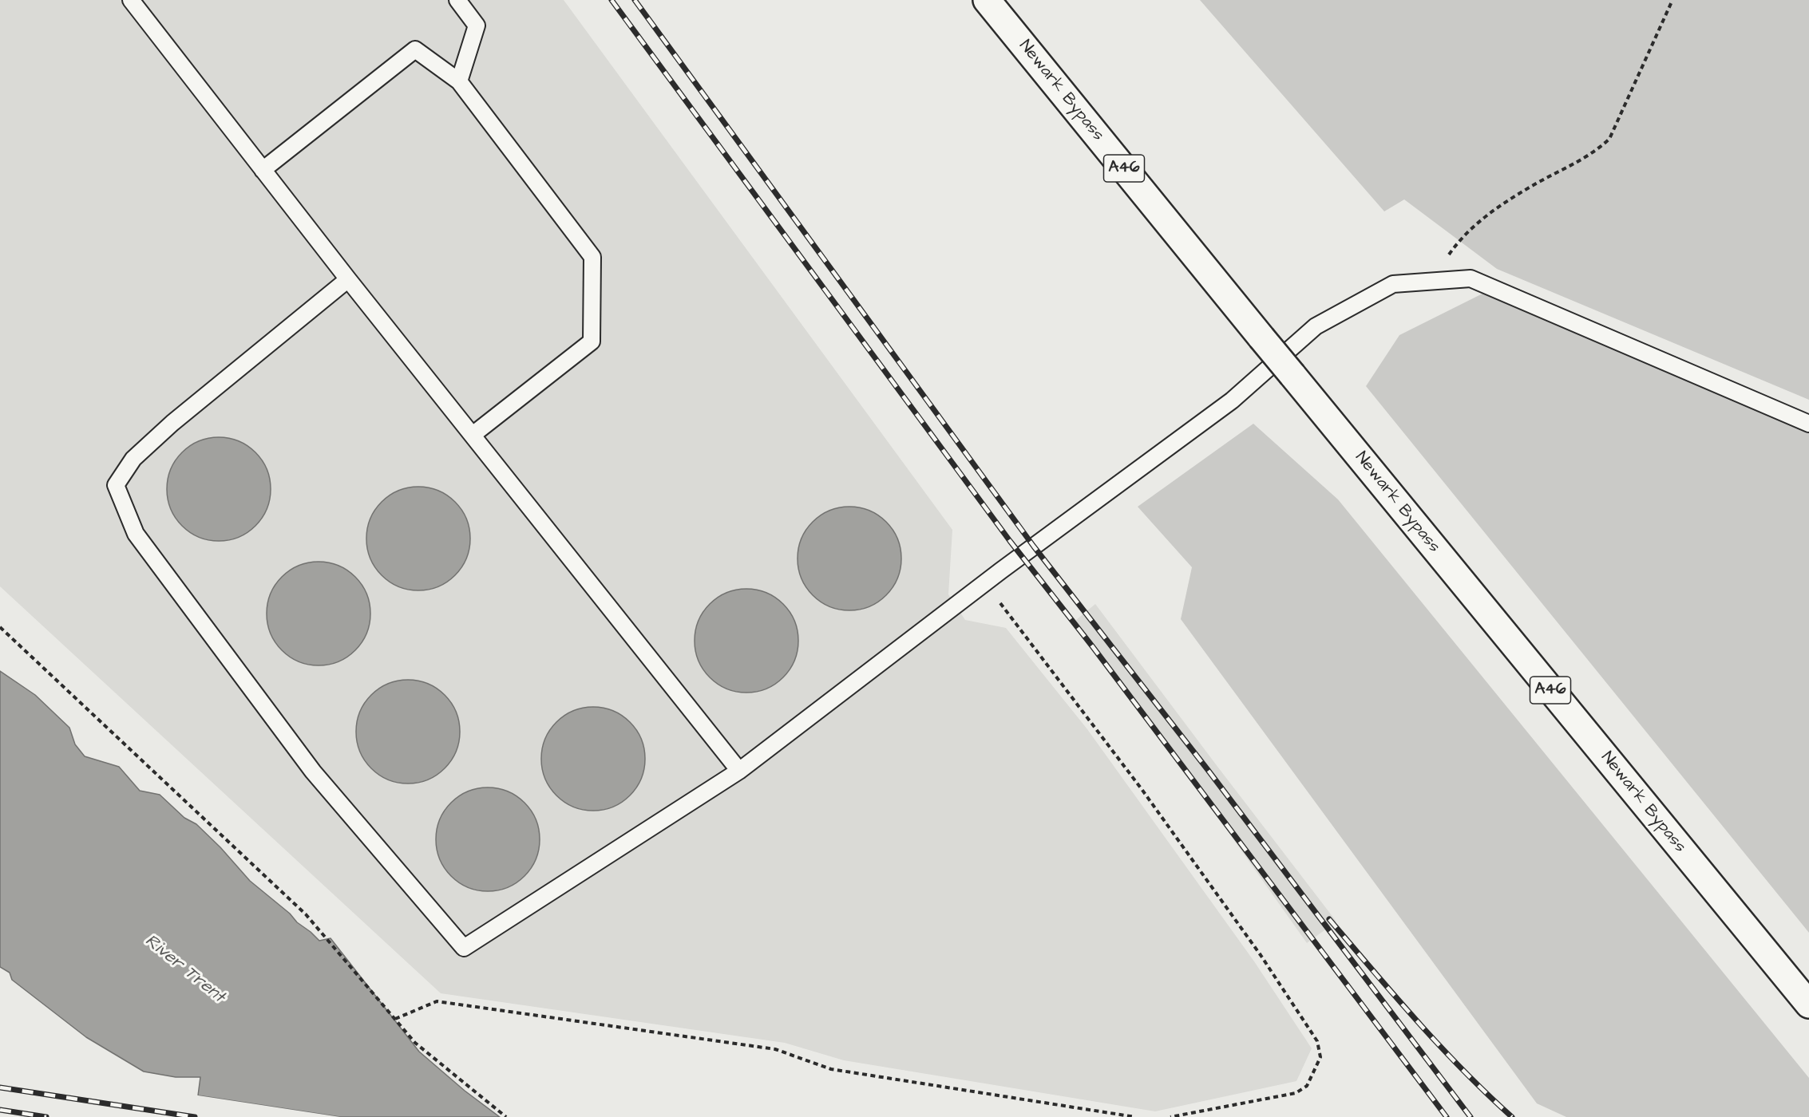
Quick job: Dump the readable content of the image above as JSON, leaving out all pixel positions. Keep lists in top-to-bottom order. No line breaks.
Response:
{"streets":{"highway":["Newark Bypass","A46"]},"water":["River Trent"]}
